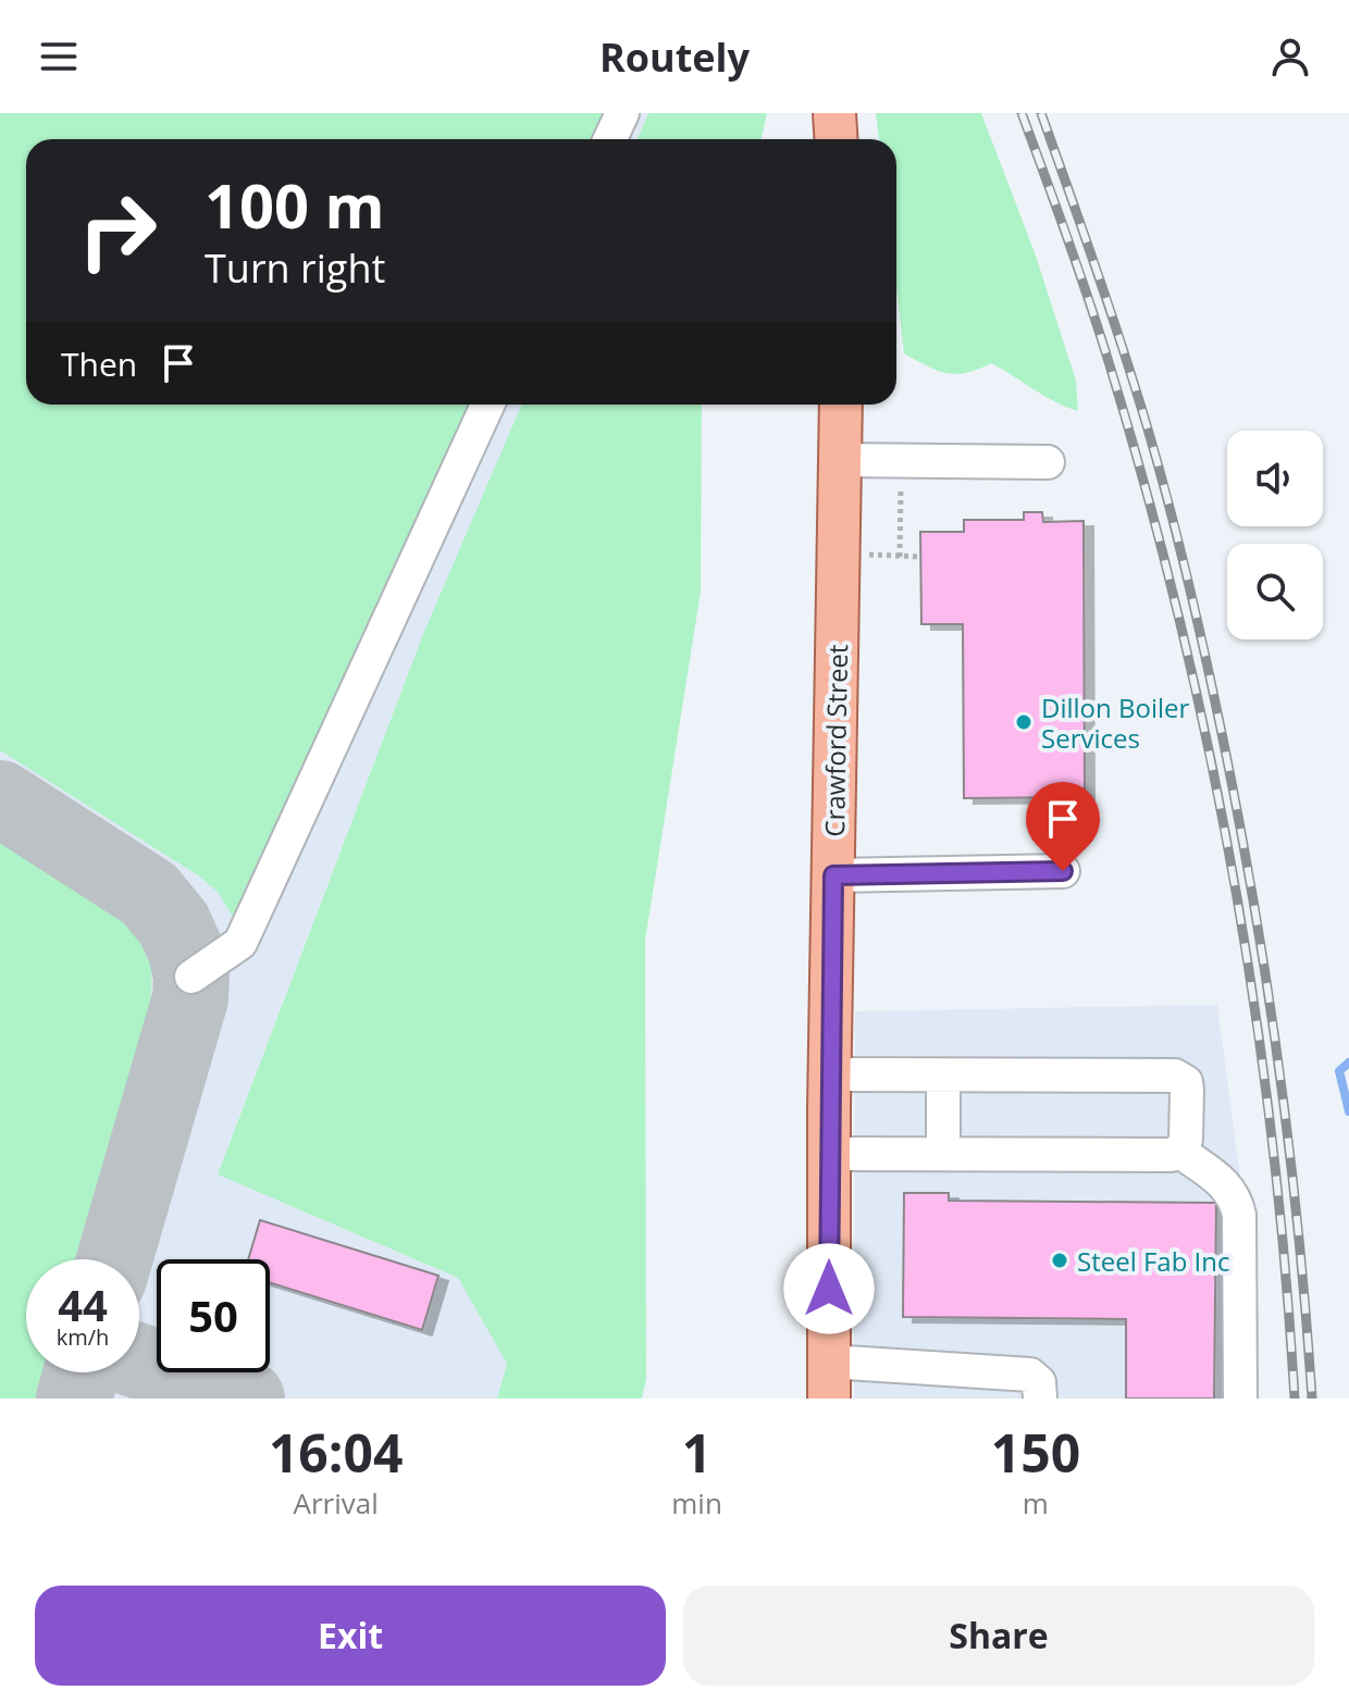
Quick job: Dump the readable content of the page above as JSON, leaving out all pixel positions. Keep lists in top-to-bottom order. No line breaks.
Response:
{"streets":{"main road":["Crawford Street"]},"places":["Dillon Boiler Services","Steel Fab Inc"],"page":{"header":"Routely","turn":["100 m","Turn right"],"then":"Then","speed":"44 km/h","limit":"50","eta":["16:04","Arrival","1","min","150","m"],"buttons":["Exit","Share"]}}
